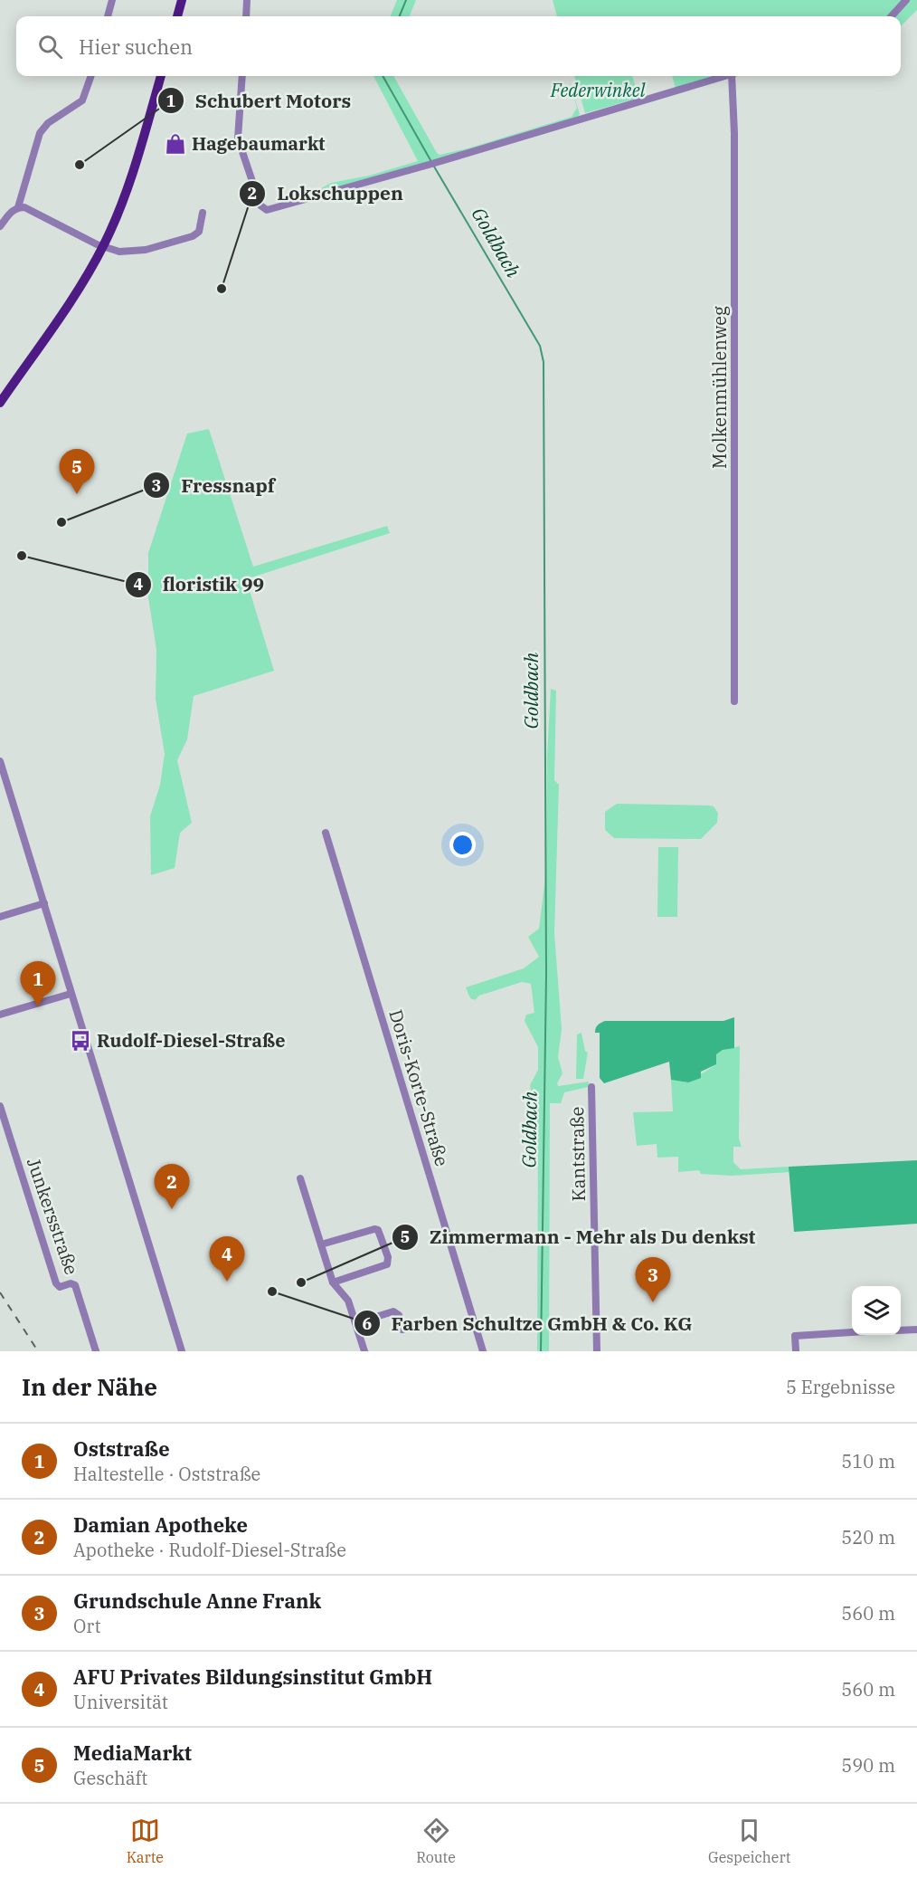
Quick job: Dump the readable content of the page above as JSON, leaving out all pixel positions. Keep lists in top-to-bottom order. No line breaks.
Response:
{"streets":{"street":["Molkenmühlenweg","Doris-Korte-Straße","Kantstraße","Junkersstraße"]},"water":["Goldbach"],"parks":["Federwinkel"],"places":{"shop":["Hagebaumarkt"],"other":["Schubert Motors","Lokschuppen","Fressnapf","floristik 99","Zimmermann - Mehr als Du denkst","Farben Schultze GmbH & Co. KG"],"bus stop":["Rudolf-Diesel-Straße"]},"page":{"search":"Hier suchen","pins":["5","1","2","4","3"],"heading":["In der Nähe","5 Ergebnisse"],"list":[{"mark":"1","name":"Oststraße","note":"Haltestelle · Oststraße","value":"510 m"},{"mark":"2","name":"Damian Apotheke","note":"Apotheke · Rudolf-Diesel-Straße","value":"520 m"},{"mark":"3","name":"Grundschule Anne Frank","note":"Ort","value":"560 m"},{"mark":"4","name":"AFU Privates Bildungsinstitut GmbH","note":"Universität","value":"560 m"},{"mark":"5","name":"MediaMarkt","note":"Geschäft","value":"590 m"}],"nav":["Karte","Route","Gespeichert"]}}
